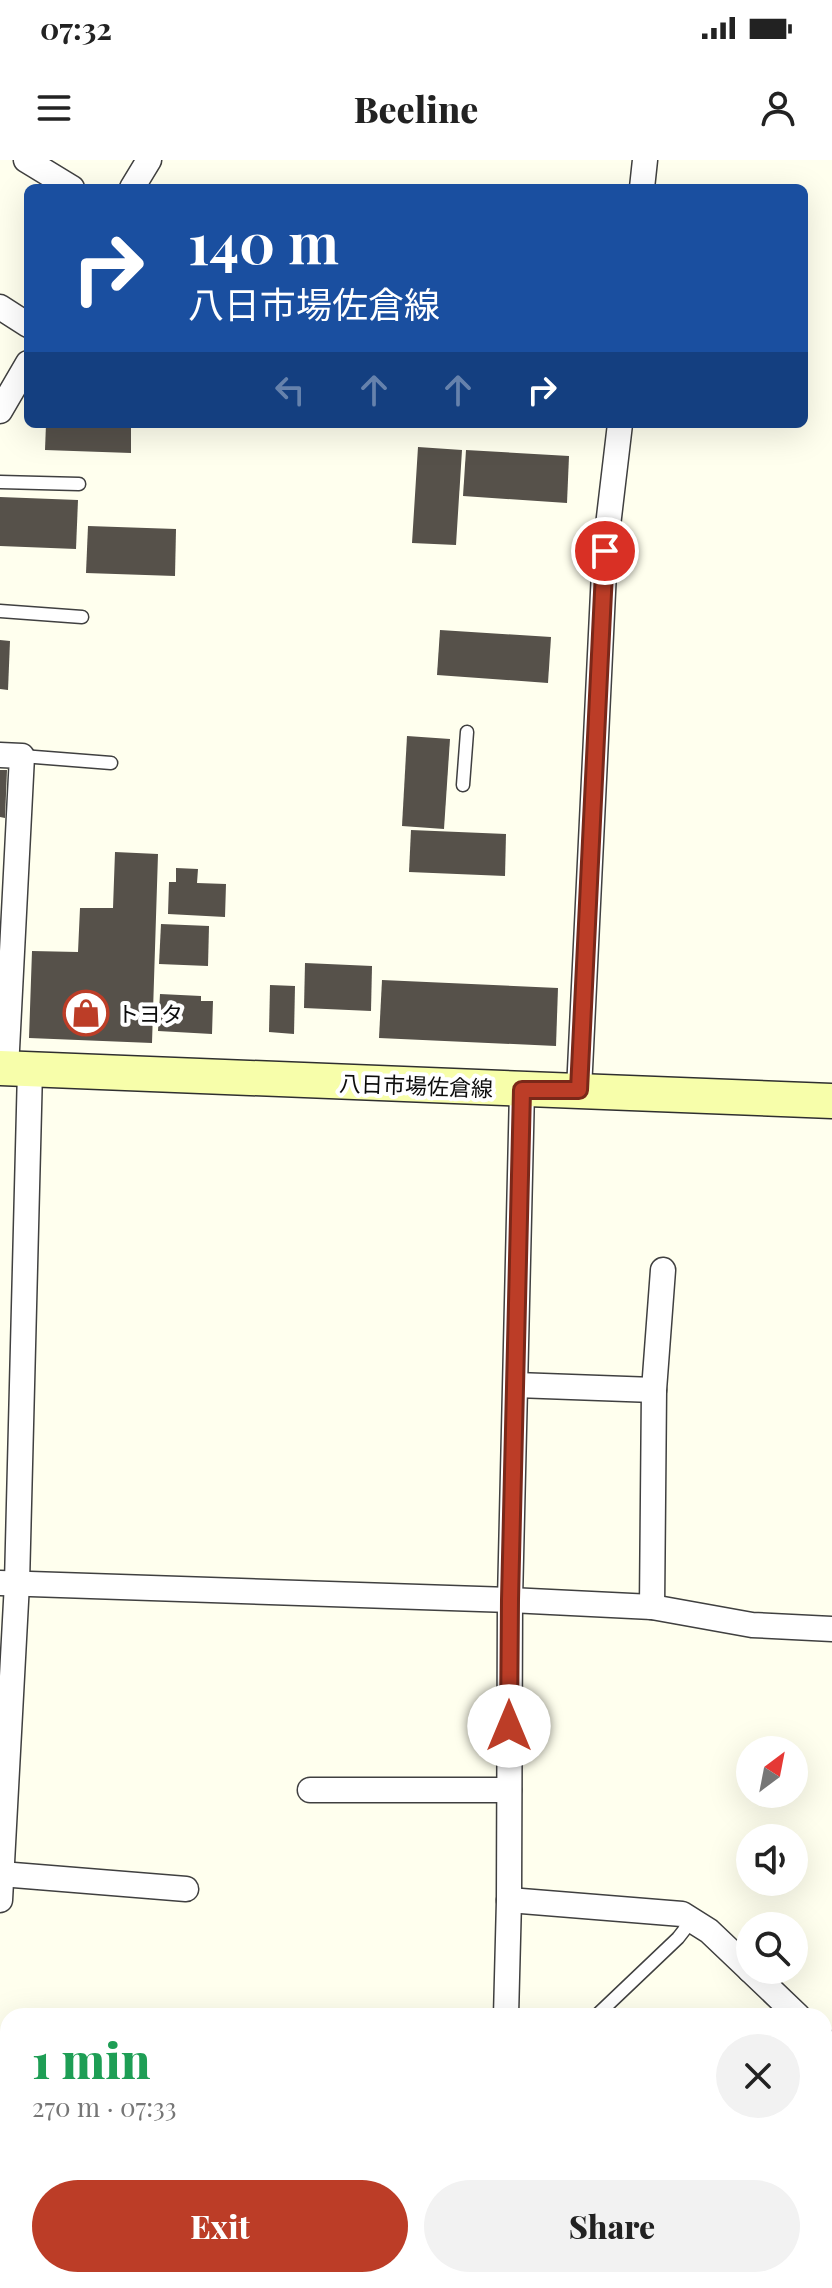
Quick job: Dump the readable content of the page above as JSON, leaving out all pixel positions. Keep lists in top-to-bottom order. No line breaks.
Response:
{"streets":{"main road":["八日市場佐倉線"]},"places":{"shop":["トヨタ"]},"north":"top right","page":{"status":"07:32","header":"Beeline","turn":["140 m","八日市場佐倉線"],"heading":["1 min","270 m · 07:33"],"buttons":["Exit","Share"]}}
